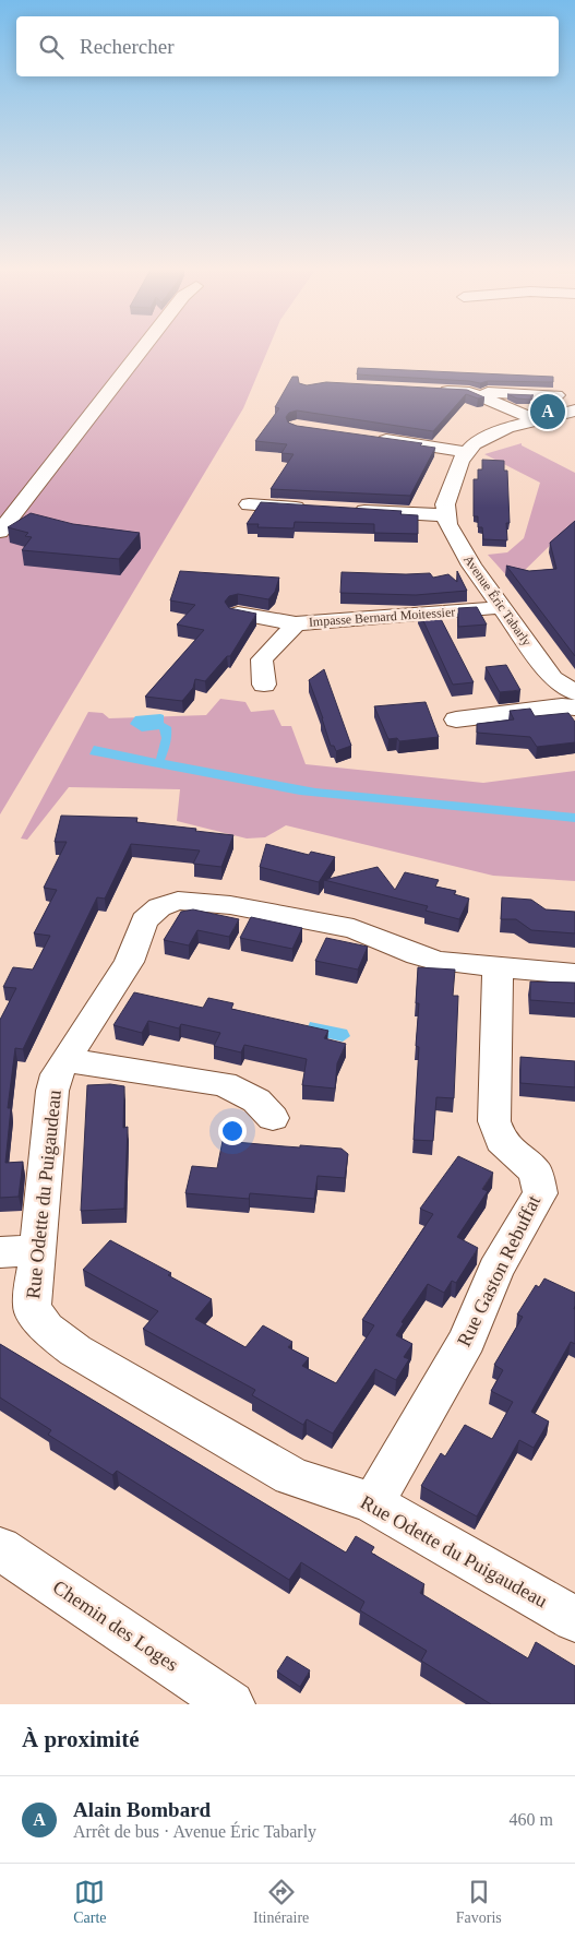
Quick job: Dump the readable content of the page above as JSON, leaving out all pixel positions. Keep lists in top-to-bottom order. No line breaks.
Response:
{"streets":{"street":["Avenue Éric Tabarly","Impasse Bernard Moitessier","Rue Odette du Puigaudeau","Rue Gaston Rebuffat","Chemin des Loges"]},"crossings":[["Avenue Éric Tabarly","Impasse Bernard Moitessier"],["Rue Odette du Puigaudeau","Rue Gaston Rebuffat"]],"page":{"search":"Rechercher","pins":"A","heading":"À proximité","list":[{"mark":"A","name":"Alain Bombard","note":"Arrêt de bus · Avenue Éric Tabarly","value":"460 m"}],"nav":["Carte","Itinéraire","Favoris"]}}
